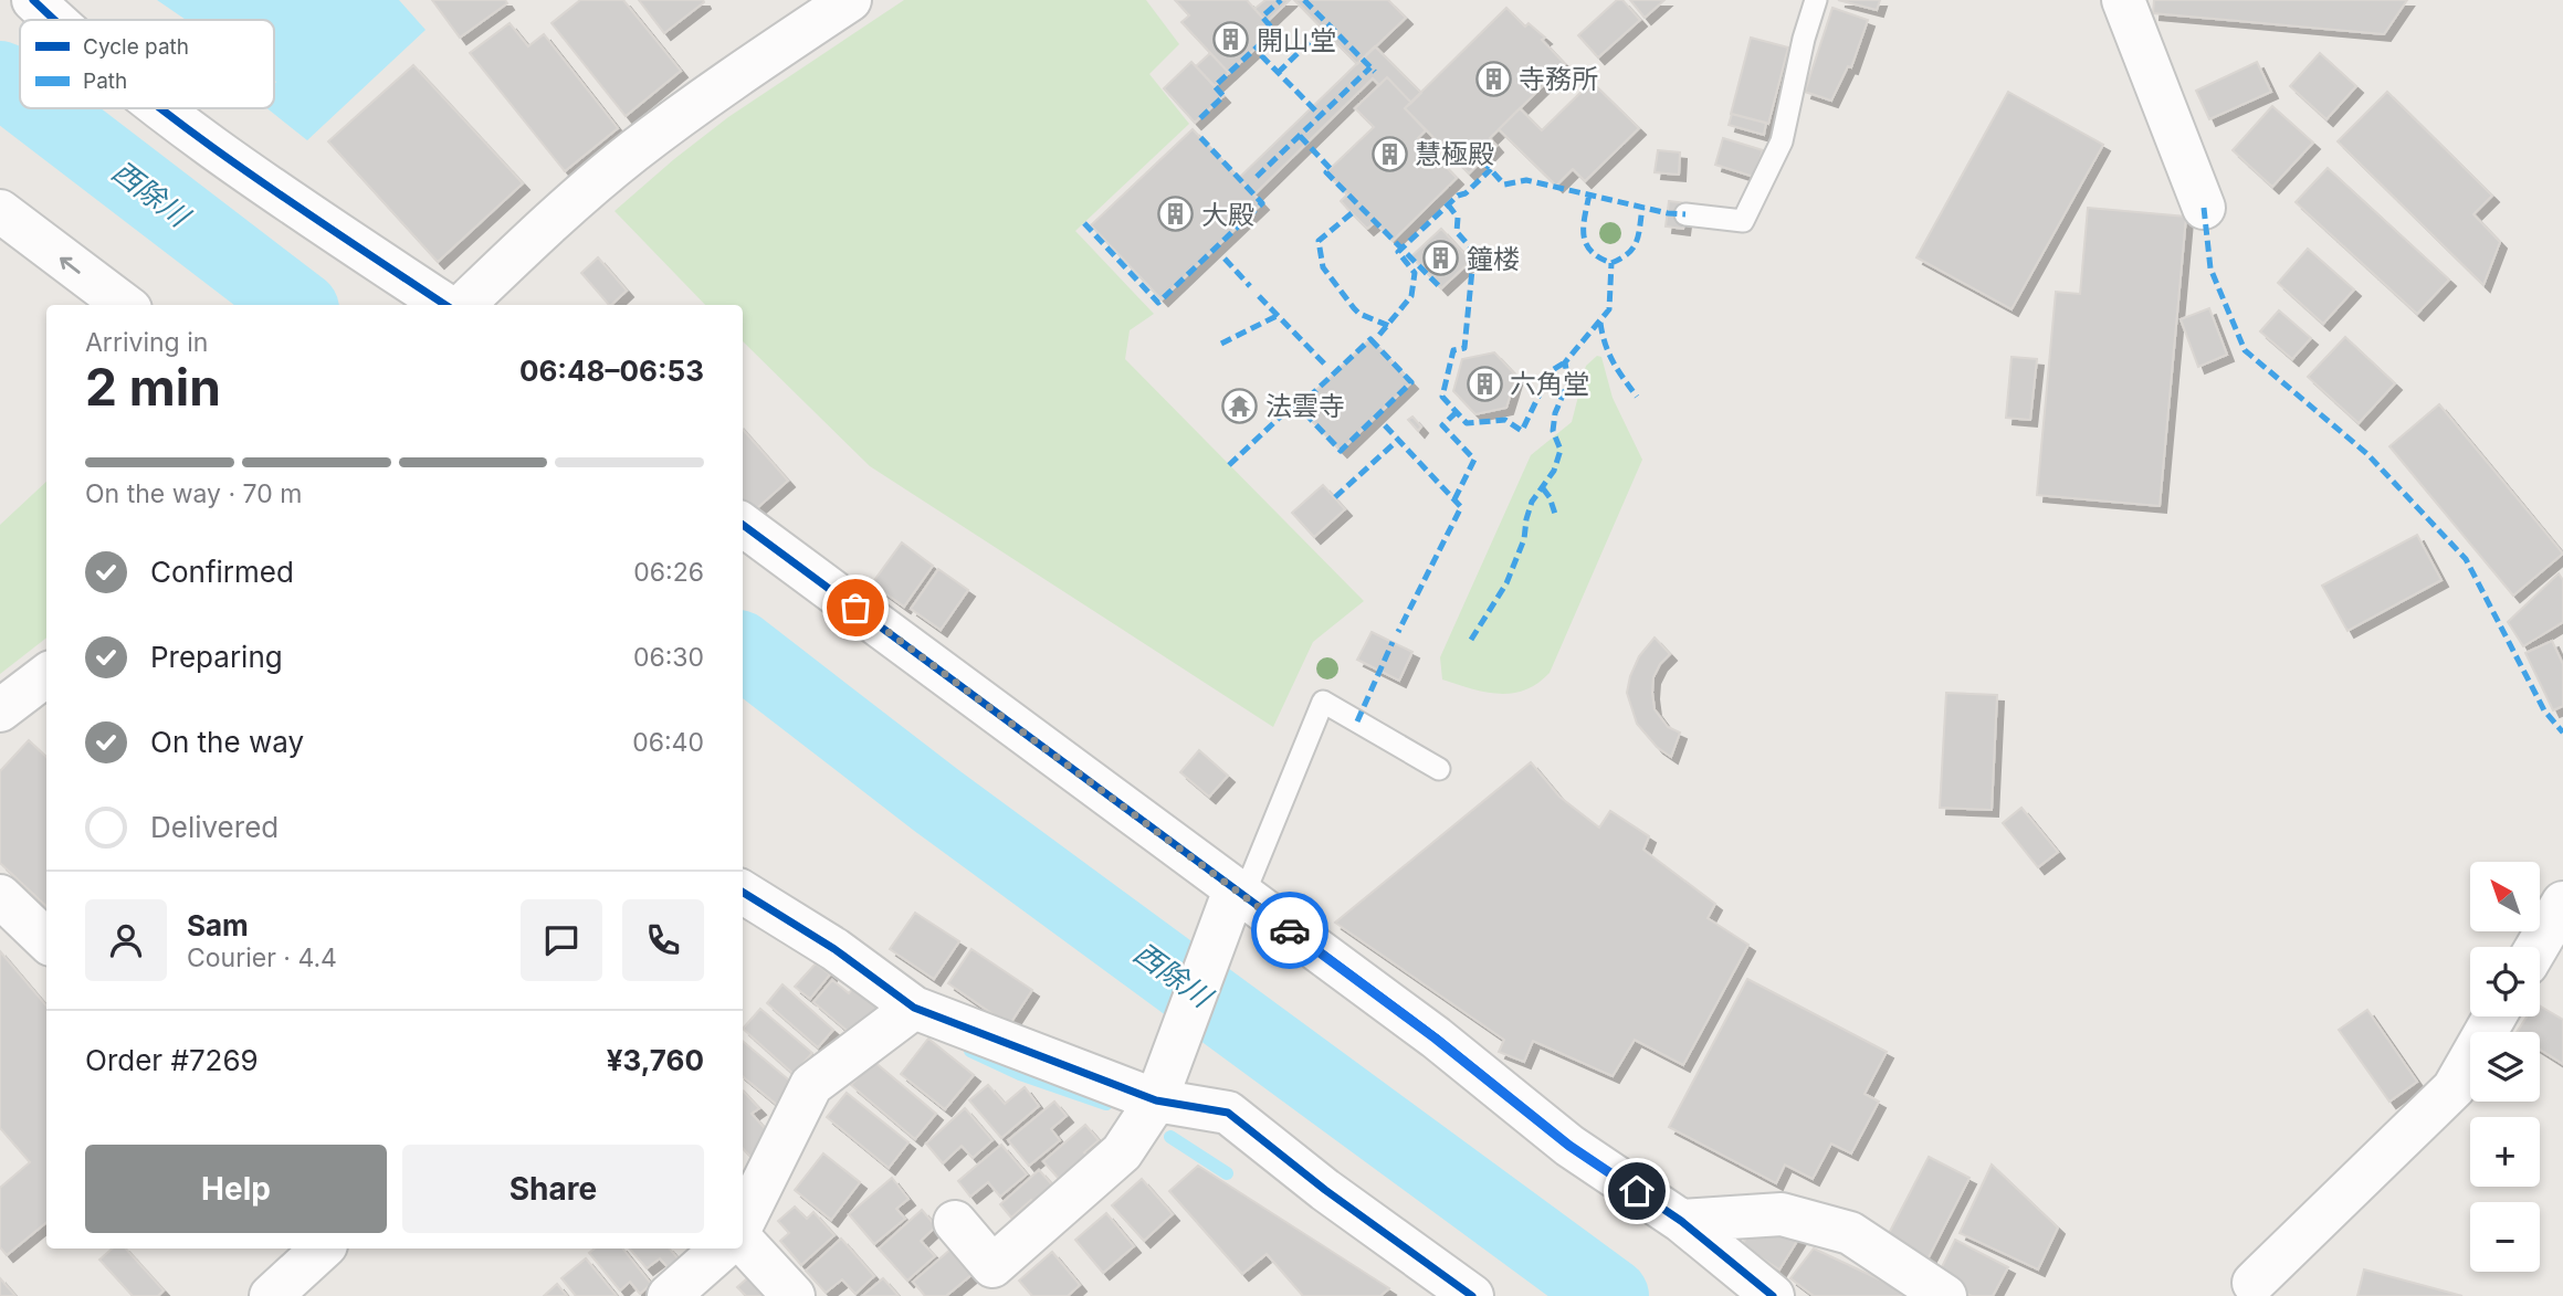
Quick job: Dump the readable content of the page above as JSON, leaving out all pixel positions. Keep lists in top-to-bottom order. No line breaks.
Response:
{"water":["西除川"],"places":{"building":["開山堂","寺務所","慧極殿","大殿","鐘楼","六角堂"],"temple":["法雲寺"]},"legend":["Cycle path","Path"],"north":"top left","page":{"heading":["2 min","Arriving in","06:48–06:53"],"panel":["Sam","Courier · 4.4","Order #7269","¥3,760"],"bar":"On the way · 70 m","list":[["Confirmed","06:26"],["Preparing","06:30"],["On the way","06:40"],"Delivered"],"map_buttons":["+","−"],"buttons":["Help","Share"]}}
